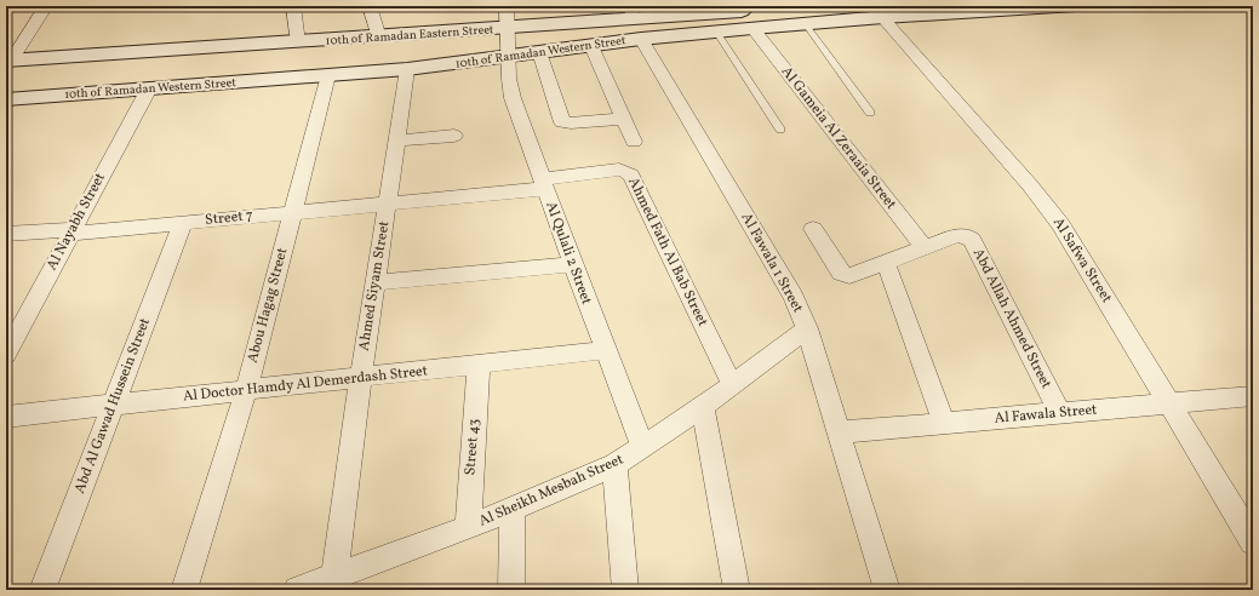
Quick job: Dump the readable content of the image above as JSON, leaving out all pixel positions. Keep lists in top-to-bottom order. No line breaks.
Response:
{"streets":{"street":["10th of Ramadan Eastern Street","10th of Ramadan Western Street","Al Gameia Al Zeraaia Street","Street 7","Al Nayabh Street","Ahmed Fath Al Bab Street","Al Qulali 2 Street","Al Safwa Street","Al Fawala 1 Street","Ahmed Siyam Street","Abou Hagag Street","Abd Allah Ahmed Street","Al Doctor Hamdy Al Demerdash Street","Abd Al Gawad Hussein Street","Al Fawala Street","Street 43","Al Sheikh Mesbah Street"]},"crossings":[["10th of Ramadan Eastern Street","10th of Ramadan Western Street"],["10th of Ramadan Eastern Street","Al Qulali 2 Street"],["10th of Ramadan Western Street","Al Gameia Al Zeraaia Street"],["10th of Ramadan Western Street","Al Nayabh Street"],["10th of Ramadan Western Street","Al Qulali 2 Street"],["10th of Ramadan Western Street","Al Safwa Street"],["10th of Ramadan Western Street","Al Fawala 1 Street"],["10th of Ramadan Western Street","Ahmed Siyam Street"],["10th of Ramadan Western Street","Abou Hagag Street"],["Al Gameia Al Zeraaia Street","Abd Allah Ahmed Street"],["Street 7","Al Nayabh Street"],["Street 7","Ahmed Fath Al Bab Street"],["Street 7","Ahmed Siyam Street"],["Street 7","Abou Hagag Street"],["Street 7","Abd Al Gawad Hussein Street"],["Ahmed Fath Al Bab Street","Al Qulali 2 Street"],["Ahmed Fath Al Bab Street","Ahmed Siyam Street"],["Ahmed Fath Al Bab Street","Al Sheikh Mesbah Street"],["Al Qulali 2 Street","Al Doctor Hamdy Al Demerdash Street"],["Al Qulali 2 Street","Al Sheikh Mesbah Street"],["Al Safwa Street","Al Fawala Street"],["Al Fawala 1 Street","Al Fawala Street"],["Al Fawala 1 Street","Al Sheikh Mesbah Street"],["Ahmed Siyam Street","Al Doctor Hamdy Al Demerdash Street"],["Ahmed Siyam Street","Al Sheikh Mesbah Street"],["Abou Hagag Street","Al Doctor Hamdy Al Demerdash Street"],["Abd Allah Ahmed Street","Al Fawala Street"],["Al Doctor Hamdy Al Demerdash Street","Abd Al Gawad Hussein Street"],["Al Doctor Hamdy Al Demerdash Street","Street 43"],["Street 43","Al Sheikh Mesbah Street"]]}
